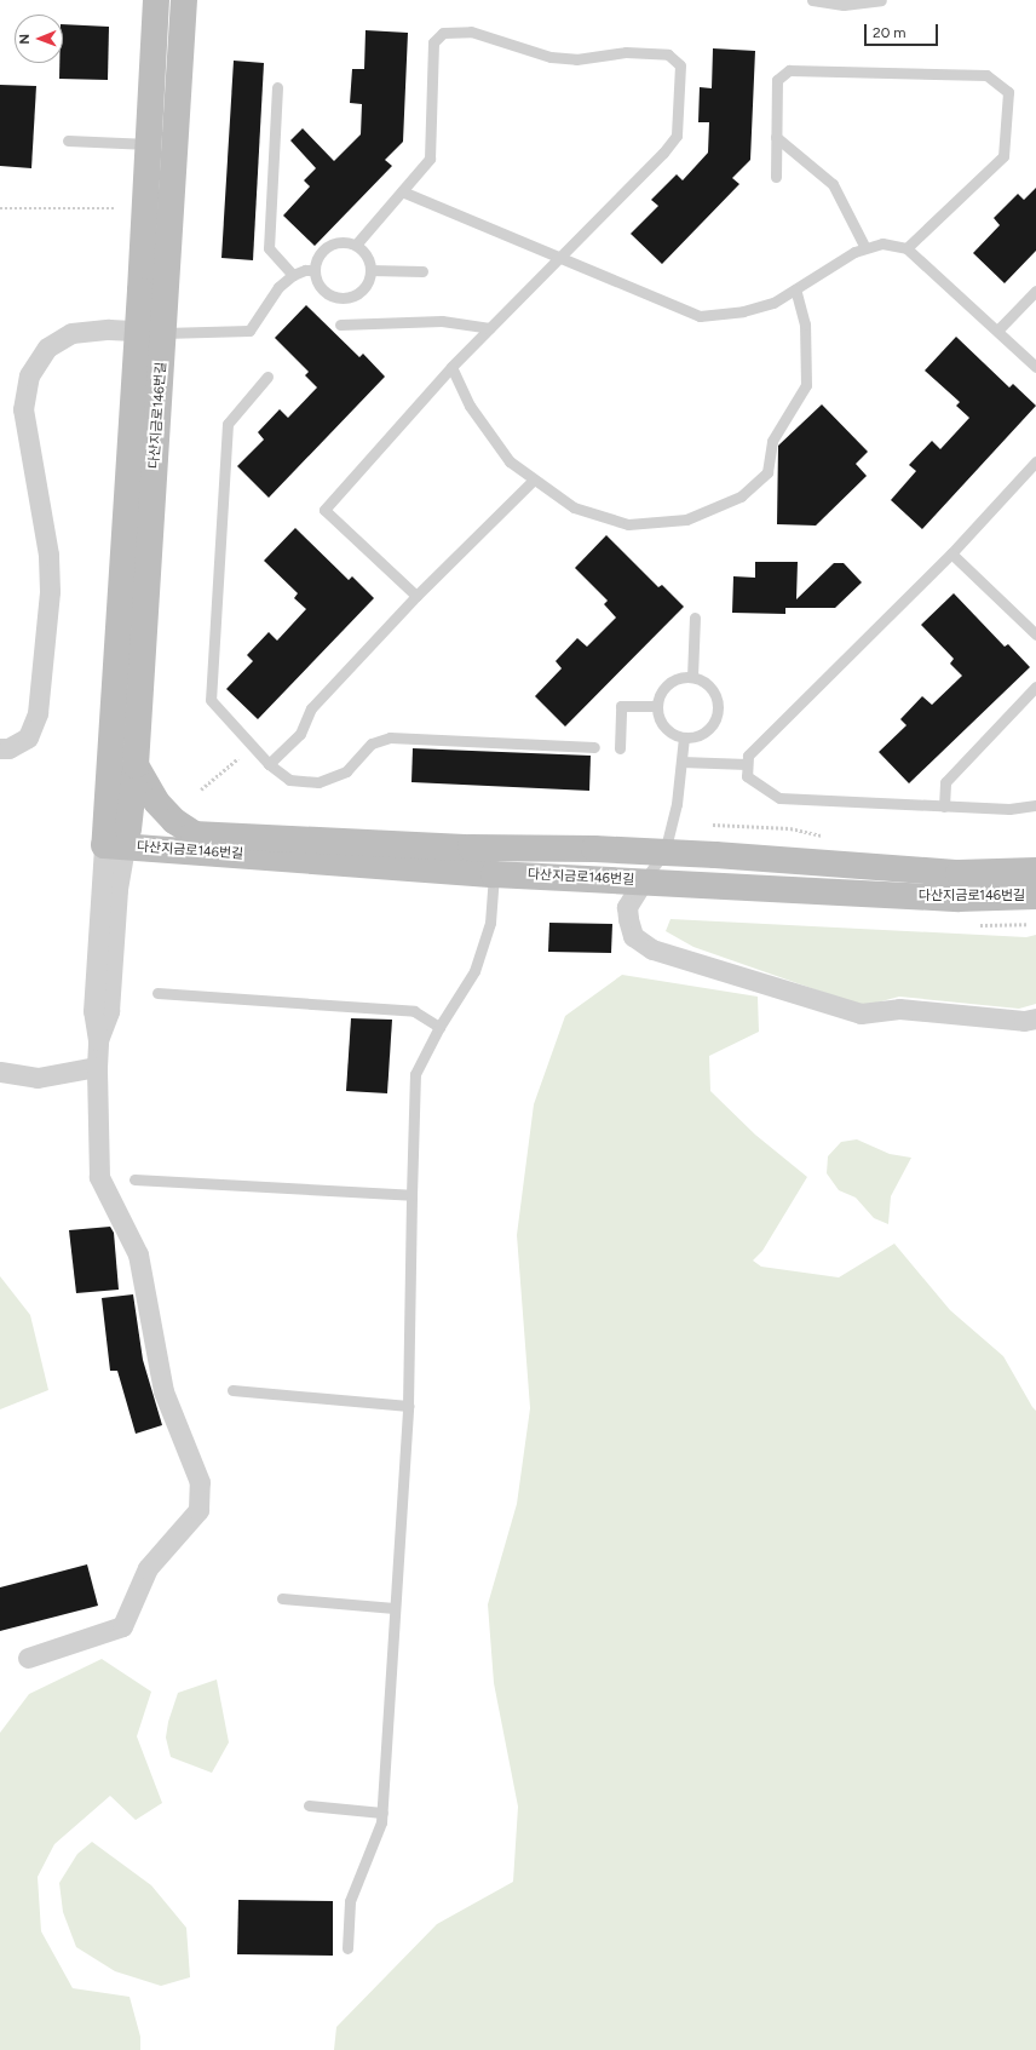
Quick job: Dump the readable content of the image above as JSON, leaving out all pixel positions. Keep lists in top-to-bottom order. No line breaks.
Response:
{"streets":{"street":["다산지금로146번길"]},"scale_bar":"20 m","north":"left"}
